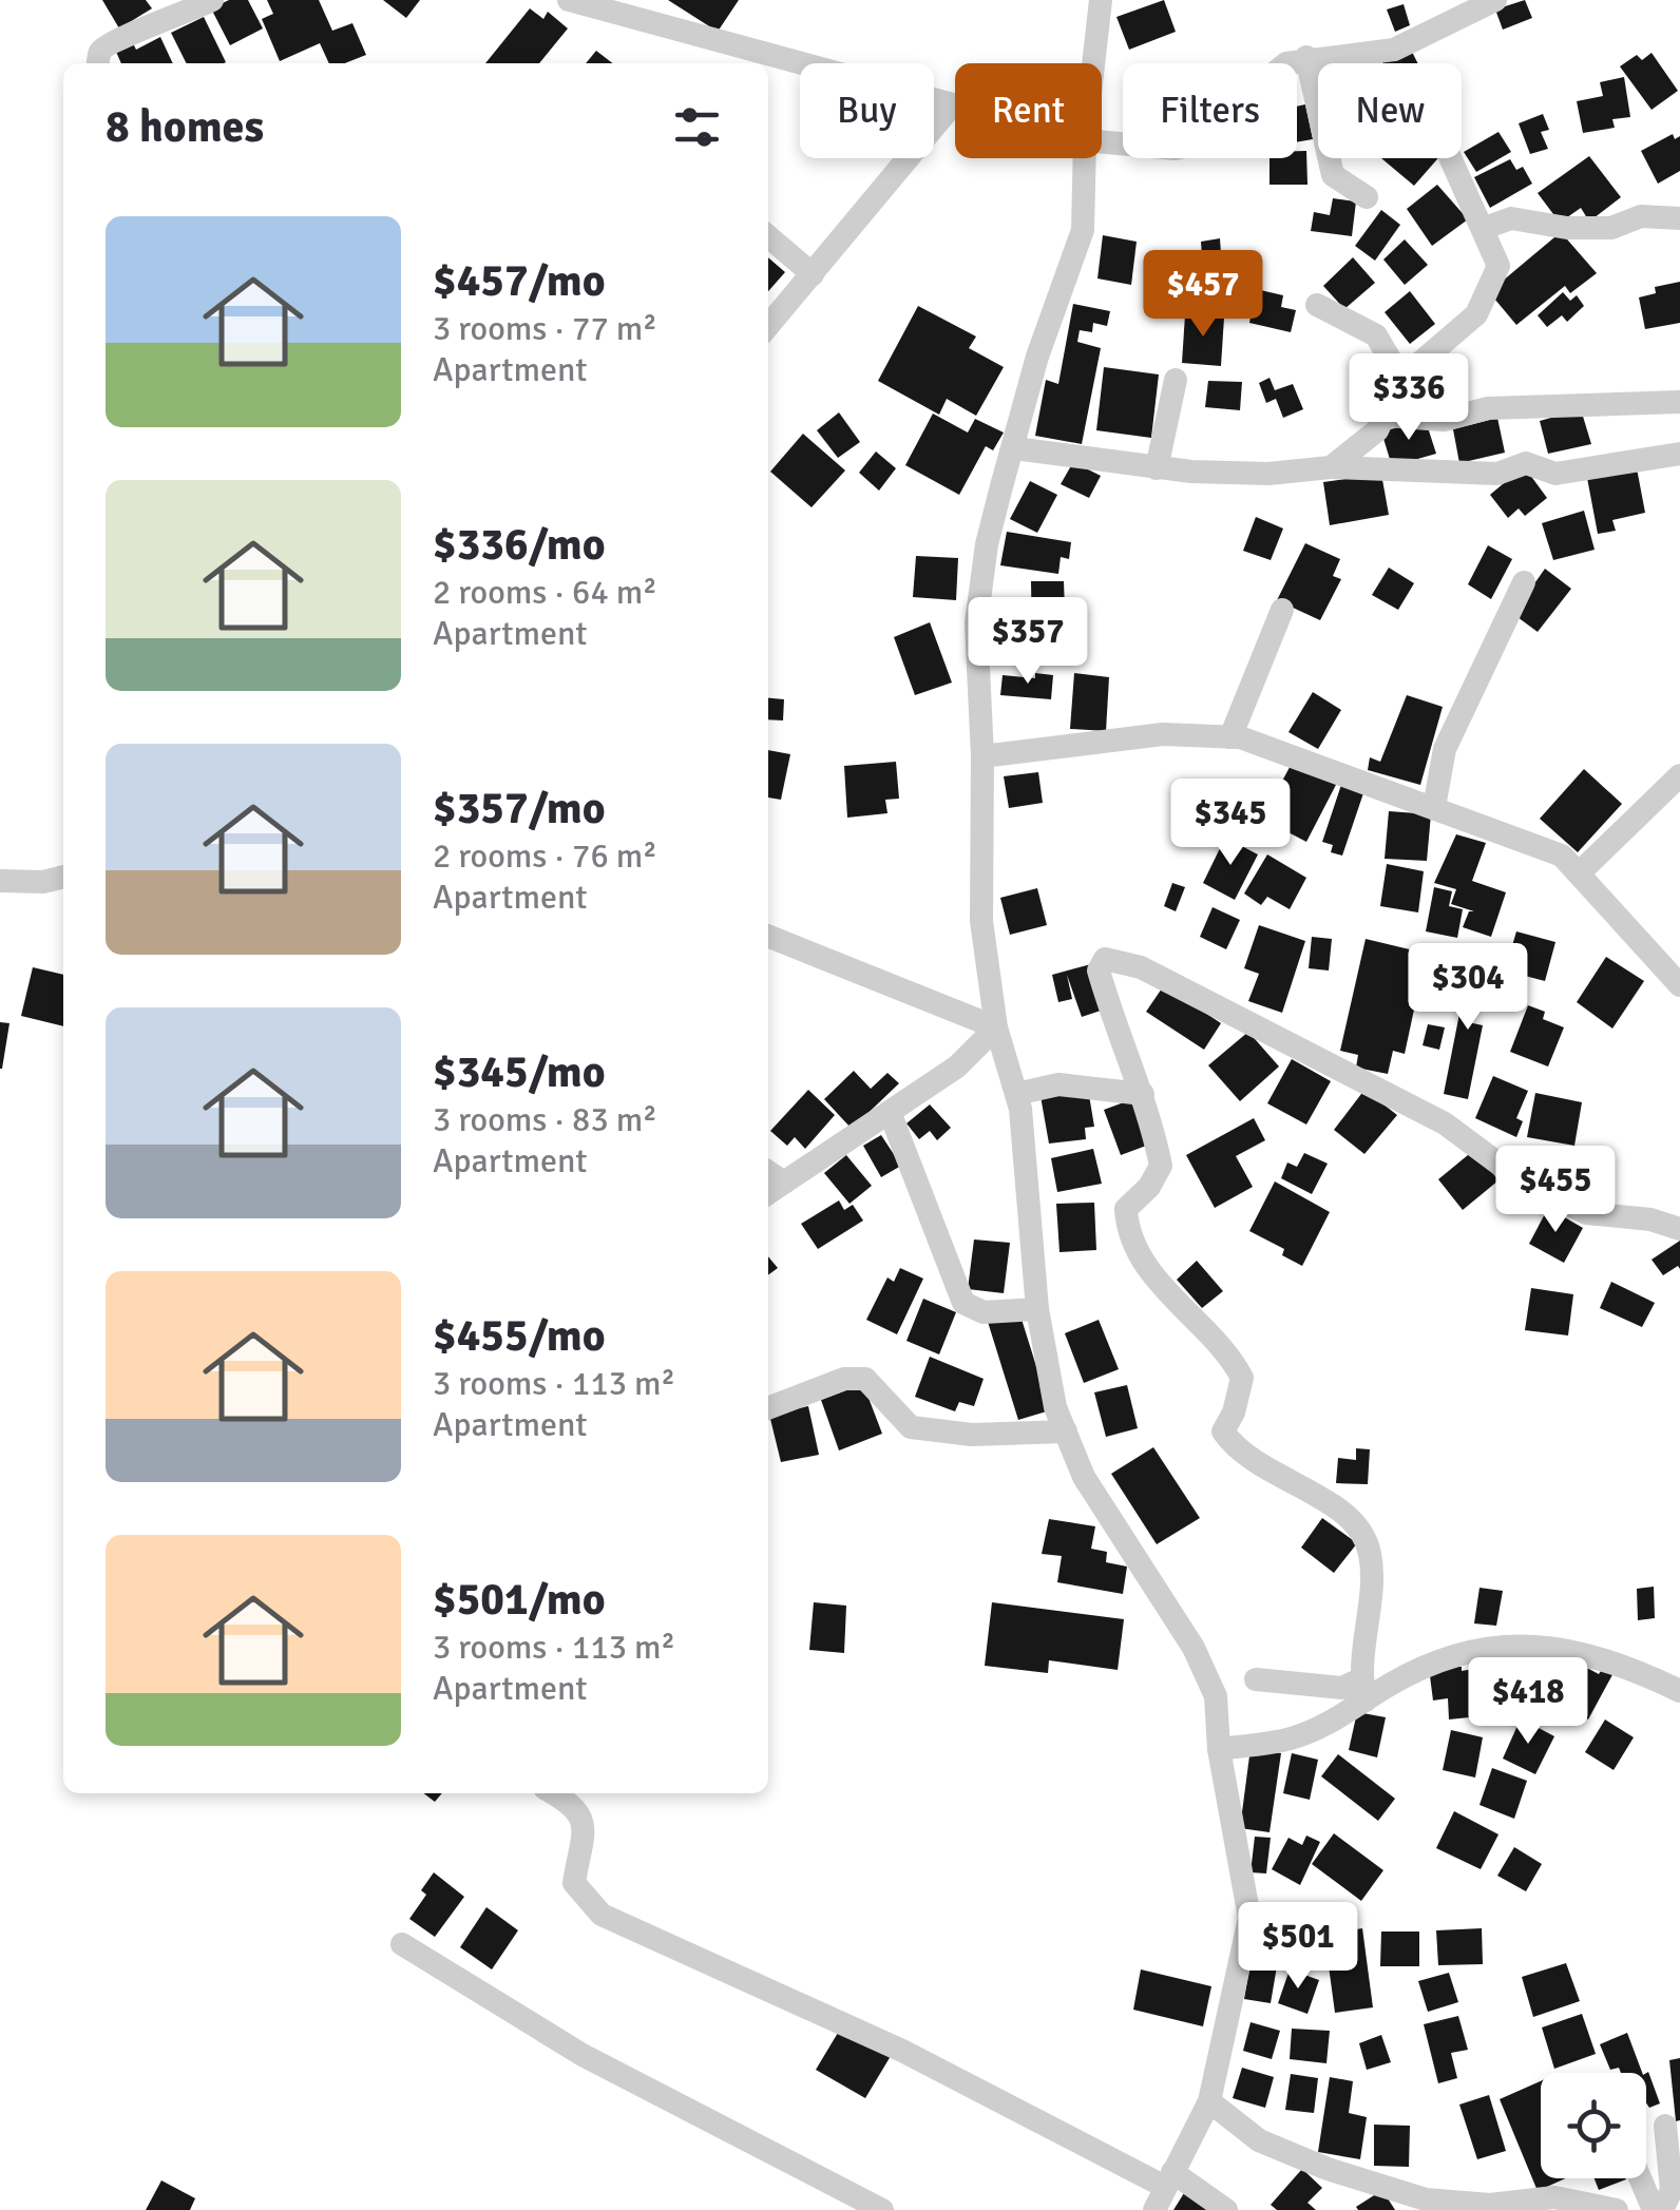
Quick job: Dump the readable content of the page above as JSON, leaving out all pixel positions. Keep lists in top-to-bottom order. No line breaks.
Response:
{"page":{"chip":["Buy","Rent","Filters","New"],"heading":"8 homes","list":[{"name":"$457/mo","note":"3 rooms · 77 m² · Apartment"},{"name":"$336/mo","note":"2 rooms · 64 m² · Apartment"},{"name":"$357/mo","note":"2 rooms · 76 m² · Apartment"},{"name":"$345/mo","note":"3 rooms · 83 m² · Apartment"},{"name":"$455/mo","note":"3 rooms · 113 m² · Apartment"},{"name":"$501/mo","note":"3 rooms · 113 m² · Apartment"}],"price":["$457","$336","$357","$345","$304","$455","$418","$501"]}}
